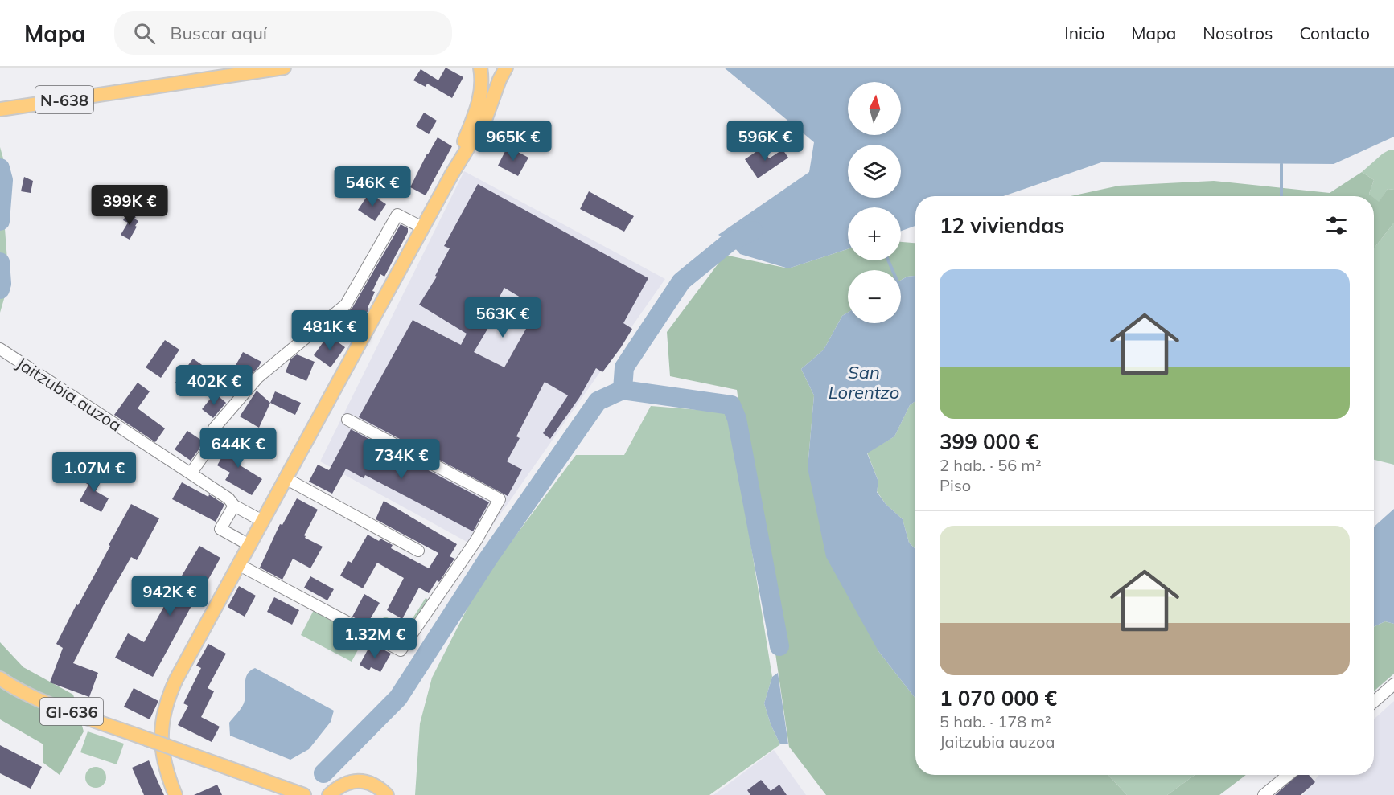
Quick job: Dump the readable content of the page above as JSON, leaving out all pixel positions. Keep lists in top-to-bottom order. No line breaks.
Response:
{"streets":{"main road":["N-638","GI-636"],"street":["Jaitzubia auzoa"]},"water":["San Lorentzo"],"north":"top","page":{"header":"Mapa","search":"Buscar aquí","nav":["Inicio","Mapa","Nosotros","Contacto"],"map_buttons":["+","−"],"price":["965K €","596K €","546K €","399K €","563K €","481K €","402K €","644K €","734K €","1.07M €","942K €","1.32M €"],"heading":"12 viviendas","list":[{"name":"399 000 €","note":"2 hab. · 56 m² · Piso"},{"name":"1 070 000 €","note":"5 hab. · 178 m² · Jaitzubia auzoa"}]}}
